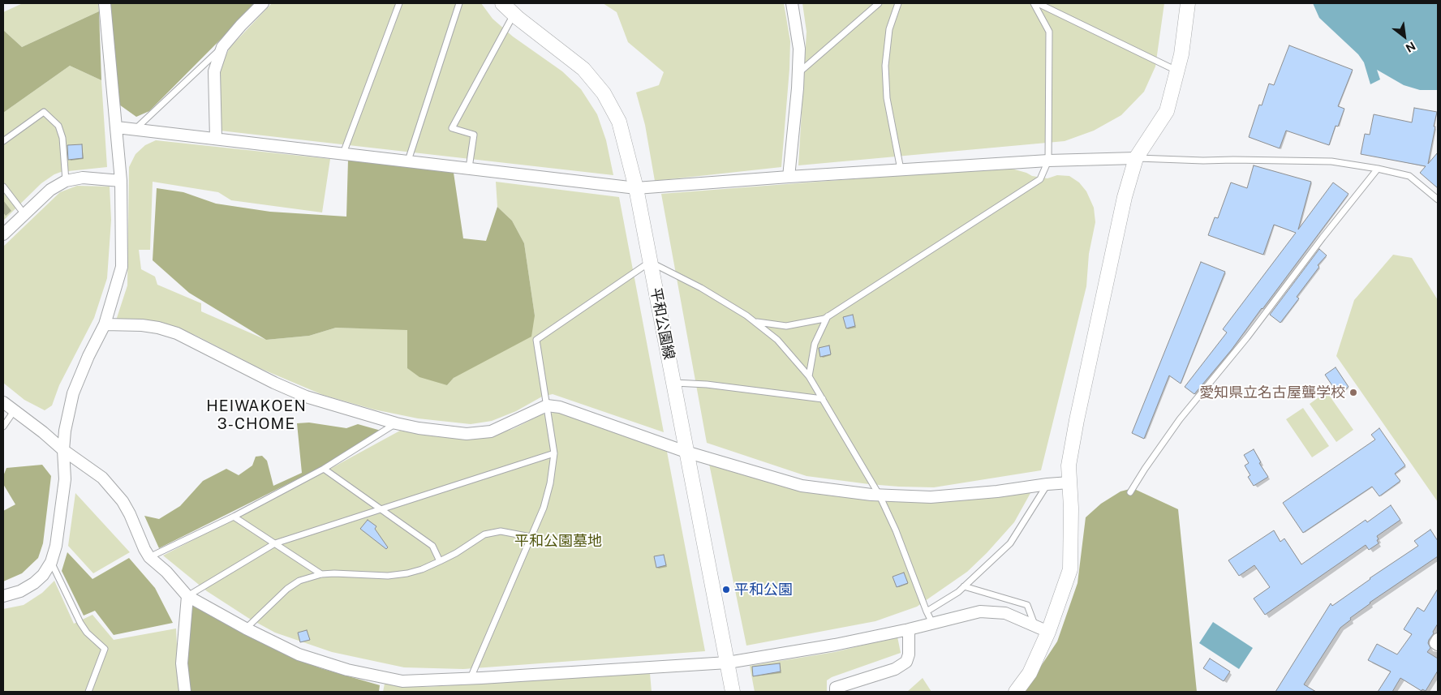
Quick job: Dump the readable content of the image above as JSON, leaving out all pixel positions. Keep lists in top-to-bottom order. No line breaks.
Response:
{"streets":{"street":["平和公園線"]},"districts":["HEIWAKOEN 3-CHOME"],"parks":["平和公園墓地"],"places":["愛知県立名古屋聾学校","平和公園"],"north":"bottom right"}
